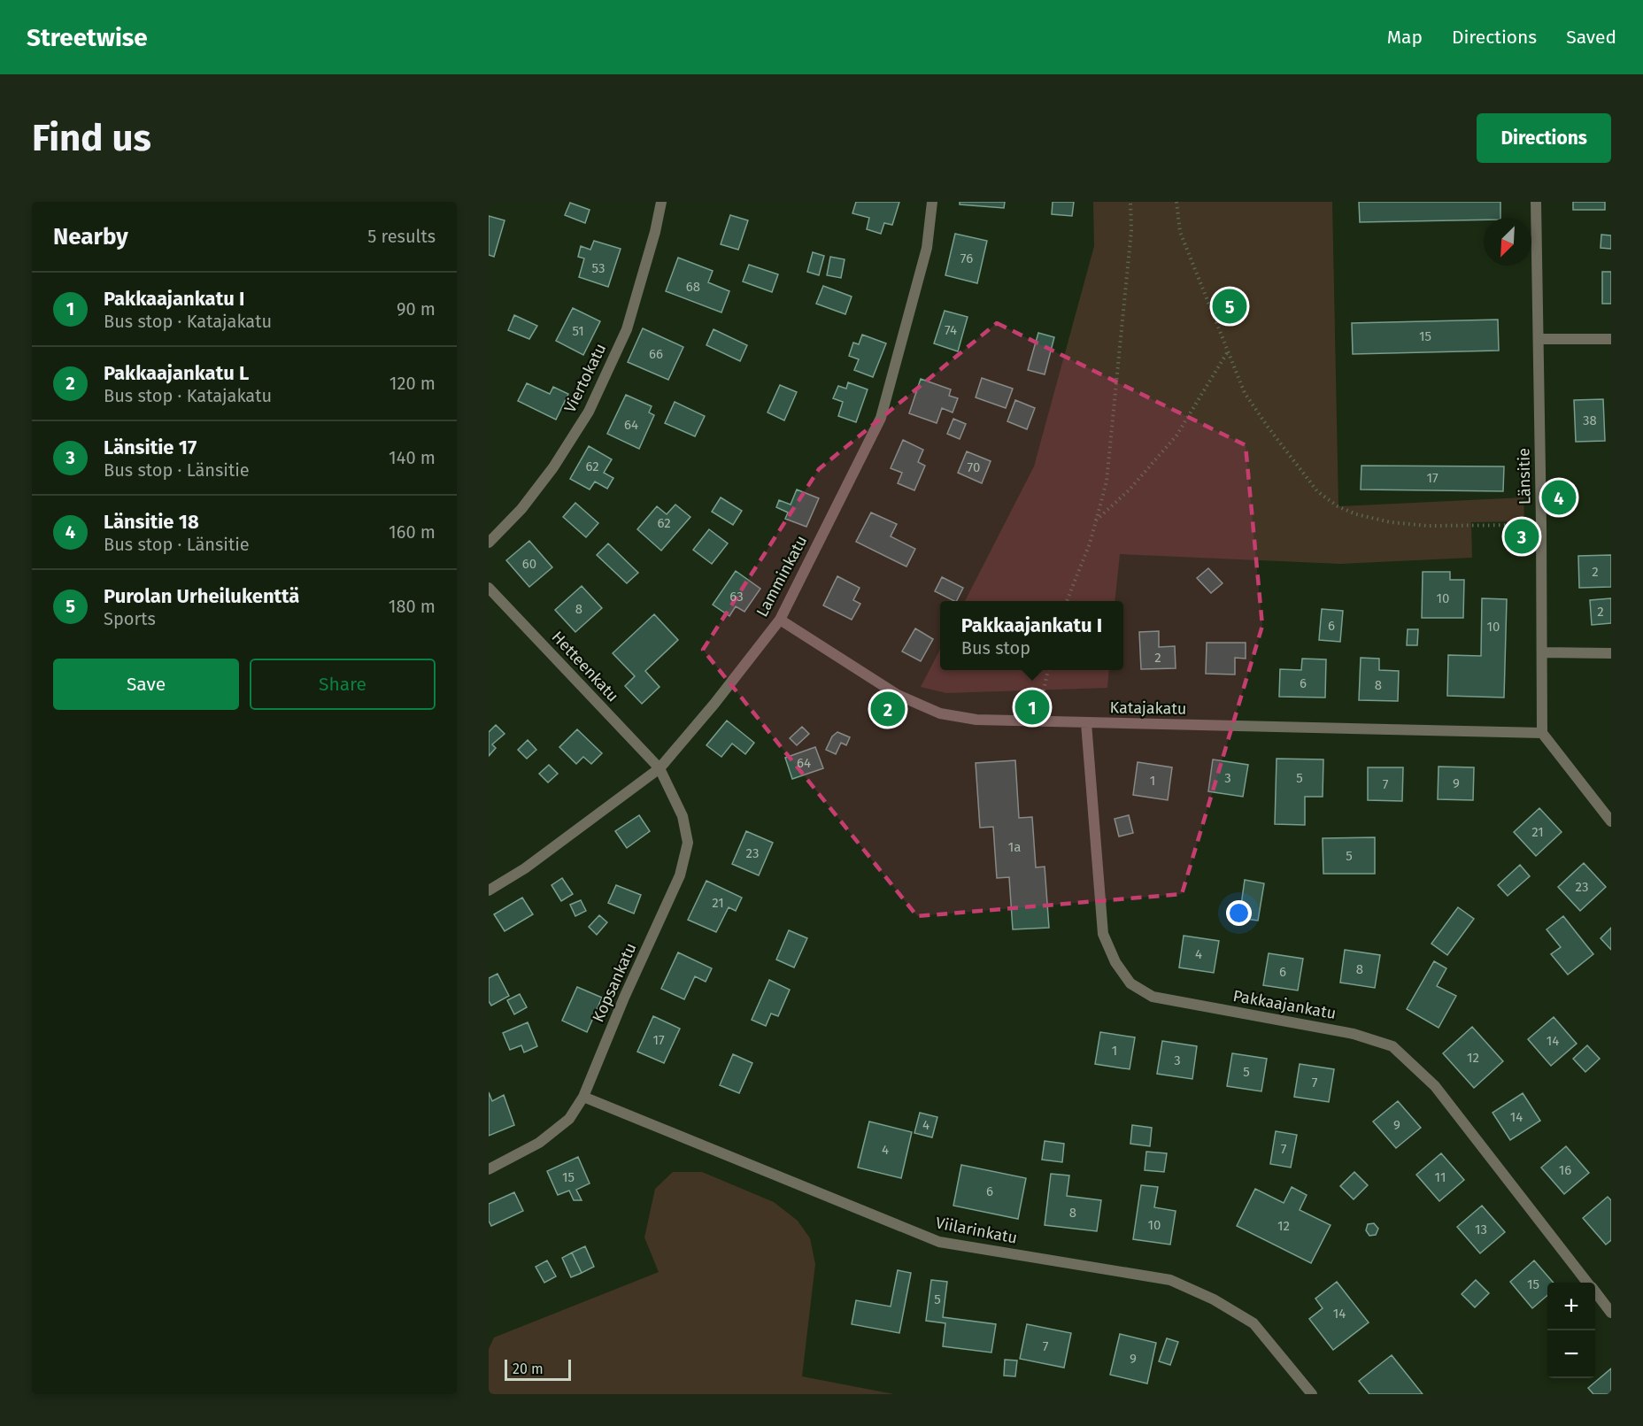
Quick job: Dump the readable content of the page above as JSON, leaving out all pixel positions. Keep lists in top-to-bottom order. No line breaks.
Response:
{"streets":{"street":["Viertokatu","Länsitie","Lamminkatu","Hetteenkatu","Katajakatu","Kopsankatu","Pakkaajankatu","Viilarinkatu"]},"crossings":[["Länsitie","Katajakatu"],["Lamminkatu","Hetteenkatu"],["Lamminkatu","Katajakatu"],["Lamminkatu","Kopsankatu"],["Hetteenkatu","Kopsankatu"],["Katajakatu","Pakkaajankatu"],["Kopsankatu","Viilarinkatu"]],"house_numbers":["76","53","68","74","51","15","66","38","64","62","70","17","62","60","2","63","10","8","2","6","10","2","6","8","64","3","5","1","9","7","21","1a","23","5","23","21","4","8","6","17","14","1","12","3","5","7","14","4","9","7","4","16","15","11","6","8","10","12","13","15","5","14","7","9"],"scale_bar":"20 m","north":"bottom left","page":{"header":"Streetwise","nav":["Map","Directions","Saved"],"buttons":["Directions",["Save","Share"]],"title":"Find us","heading":["Nearby","5 results"],"list":[{"mark":"1","name":"Pakkaajankatu I","note":"Bus stop · Katajakatu","value":"90 m"},{"mark":"2","name":"Pakkaajankatu L","note":"Bus stop · Katajakatu","value":"120 m"},{"mark":"3","name":"Länsitie 17","note":"Bus stop · Länsitie","value":"140 m"},{"mark":"4","name":"Länsitie 18","note":"Bus stop · Länsitie","value":"160 m"},{"mark":"5","name":"Purolan Urheilukenttä","note":"Sports","value":"180 m"}],"pins":["5","4","3","1","2"],"popup":["Pakkaajankatu I","Bus stop"],"map_buttons":["+","−"],"scale":"20 m"}}
